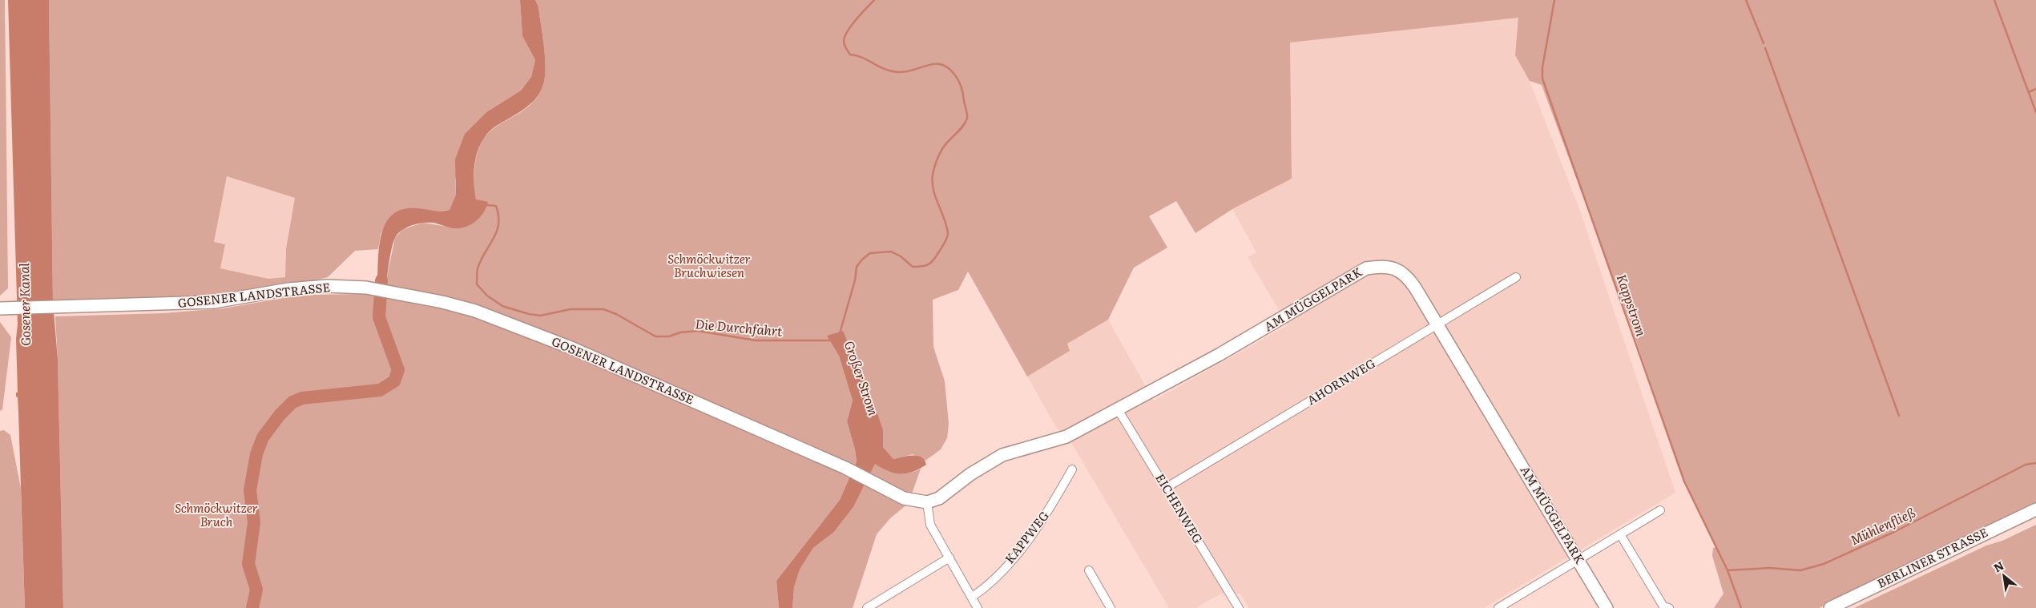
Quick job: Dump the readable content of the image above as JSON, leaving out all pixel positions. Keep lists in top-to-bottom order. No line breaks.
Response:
{"streets":{"main road":["GOSENER LANDSTRASSE","AM MÜGGELPARK","BERLINER STRASSE"],"street":["AHORNWEG","EICHENWEG","KAPPWEG"]},"crossings":[["GOSENER LANDSTRASSE","AM MÜGGELPARK"],["AM MÜGGELPARK","AHORNWEG"],["AM MÜGGELPARK","EICHENWEG"],["AHORNWEG","EICHENWEG"]],"water":["Gosener Kanal","Kappstrom","Die Durchfahrt","Großer Strom","Mühlenfließ"],"parks":["Schmöckwitzer Bruchwiesen","Schmöckwitzer Bruch"],"north":"top left"}
